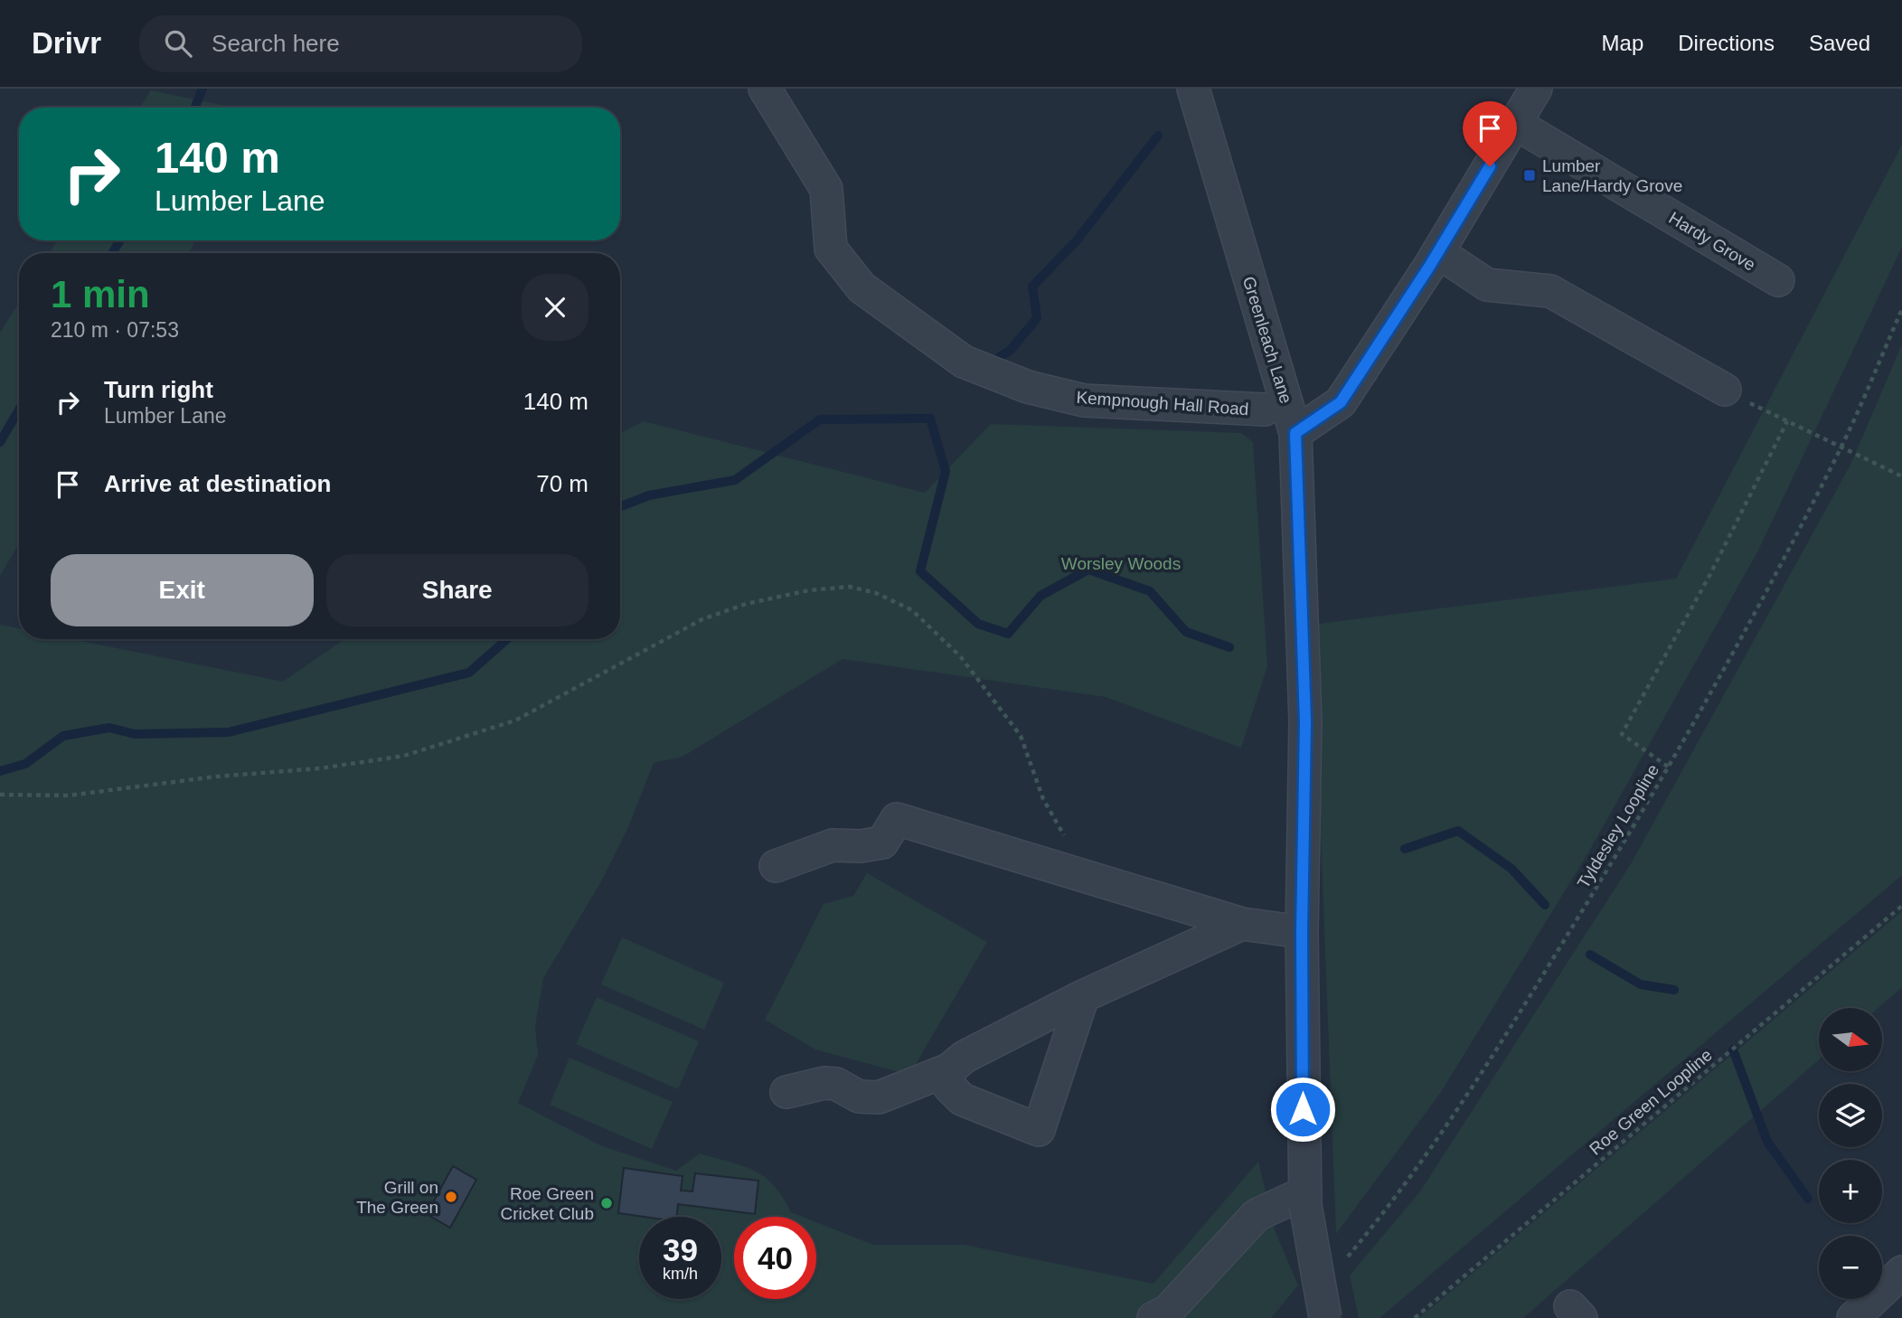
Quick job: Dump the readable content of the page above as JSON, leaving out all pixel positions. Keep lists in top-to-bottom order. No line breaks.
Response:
{"streets":{"street":["Hardy Grove","Greenleach Lane","Kempnough Hall Road"],"path":["Tyldesley Loopline","Roe Green Loopline"]},"parks":["Worsley Woods"],"places":{"transit":["Lumber Lane/Hardy Grove"],"other":["Grill on The Green","Roe Green Cricket Club"]},"north":"right","page":{"header":"Drivr","search":"Search here","nav":["Map","Directions","Saved"],"turn":["140 m","Lumber Lane"],"heading":["1 min","210 m · 07:53"],"list":[{"name":"Turn right","note":"Lumber Lane","value":"140 m"},{"name":"Arrive at destination","value":"70 m"}],"buttons":["Exit","Share"],"map_buttons":["+","−"],"speed":"39 km/h","limit":"40"}}
